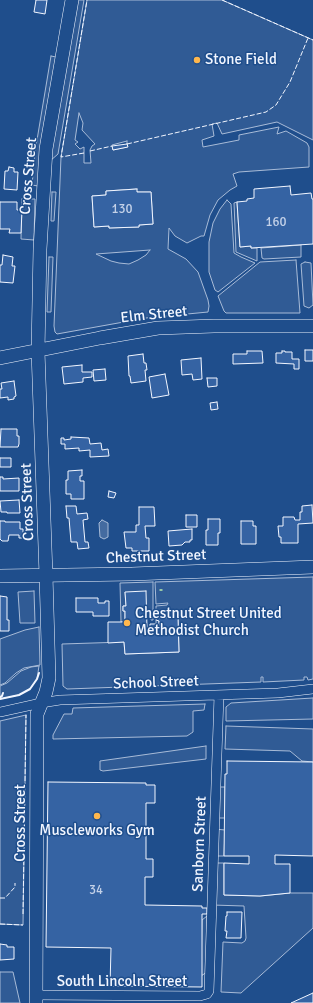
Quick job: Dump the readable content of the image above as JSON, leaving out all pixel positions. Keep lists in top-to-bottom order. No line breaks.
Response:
{"streets":{"street":["Cross Street","Elm Street","Chestnut Street","School Street","Sanborn Street","South Lincoln Street"]},"crossings":[["Cross Street","Elm Street"],["Cross Street","Chestnut Street"],["Cross Street","School Street"],["Cross Street","South Lincoln Street"],["School Street","Sanborn Street"],["Sanborn Street","South Lincoln Street"]],"places":["Stone Field","Chestnut Street United Methodist Church","Muscleworks Gym"],"house_numbers":["130","160","34"]}
